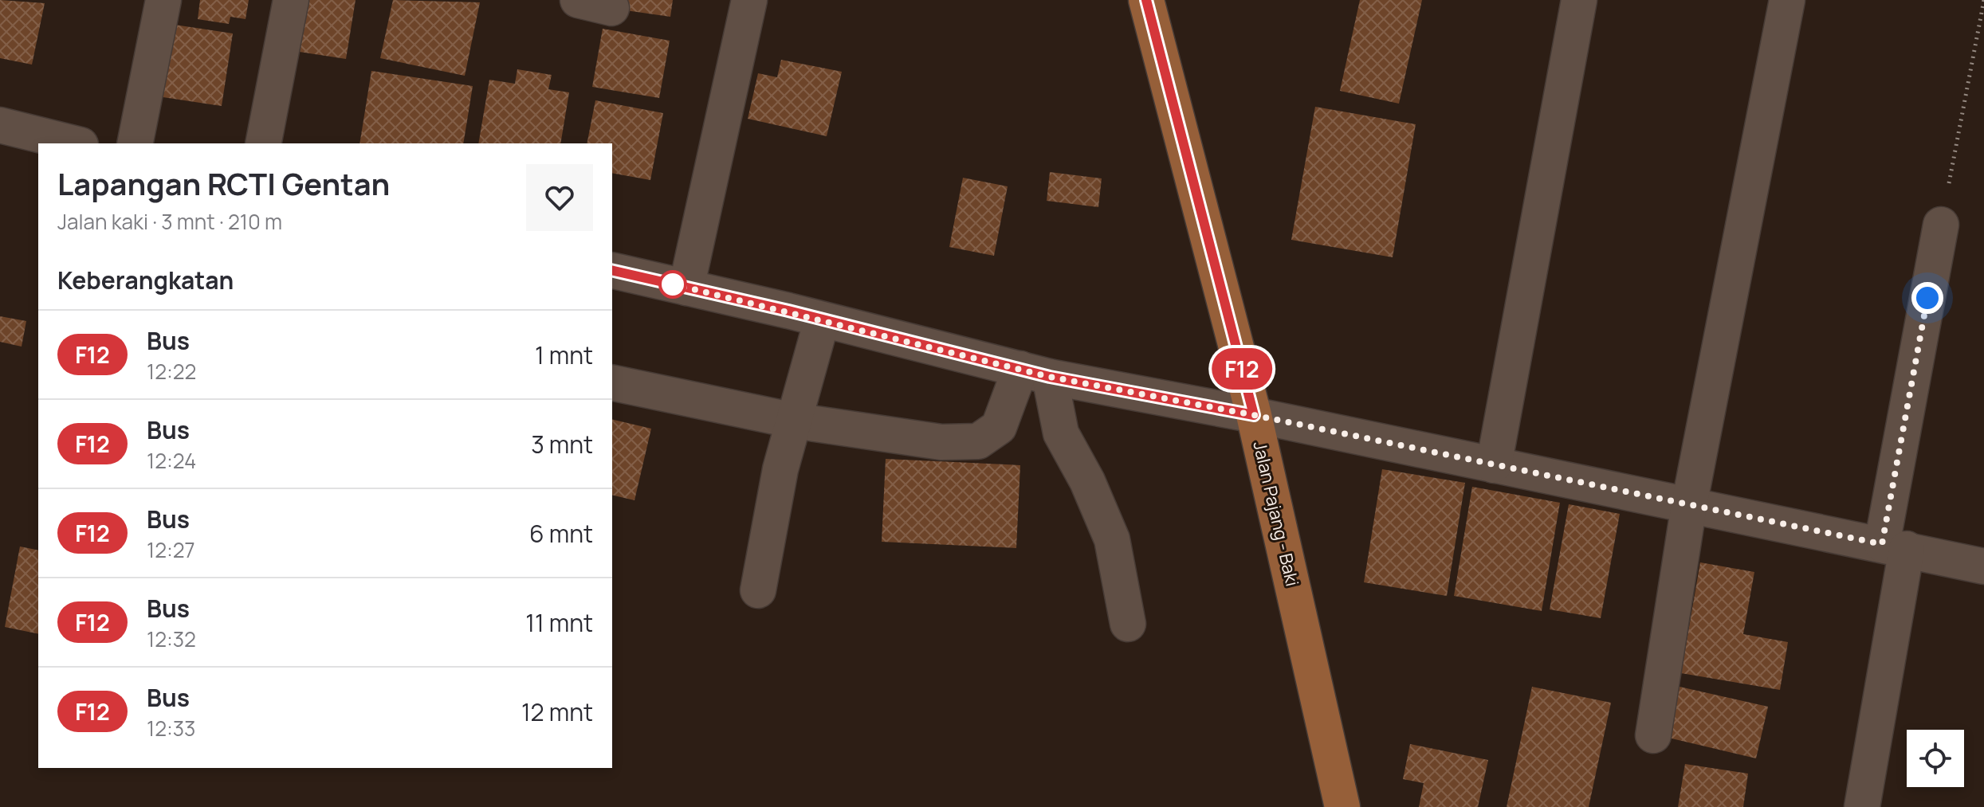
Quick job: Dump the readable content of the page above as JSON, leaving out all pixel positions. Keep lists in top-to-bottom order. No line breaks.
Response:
{"streets":{"main road":["Jalan Pajang - Baki"]},"lines":["bus line F12"],"page":{"on_map":"F12","heading":[["Lapangan RCTI Gentan","Jalan kaki · 3 mnt · 210 m"],"Keberangkatan"],"list":[{"mark":"F12","name":"Bus","note":"12:22","value":"1 mnt"},{"mark":"F12","name":"Bus","note":"12:24","value":"3 mnt"},{"mark":"F12","name":"Bus","note":"12:27","value":"6 mnt"},{"mark":"F12","name":"Bus","note":"12:32","value":"11 mnt"},{"mark":"F12","name":"Bus","note":"12:33","value":"12 mnt"}]}}
